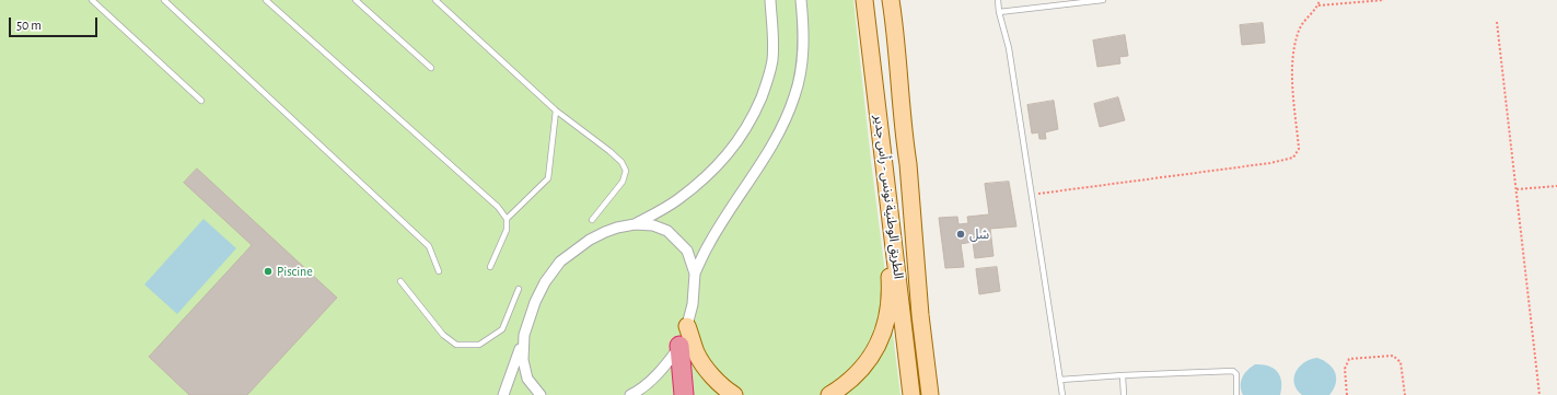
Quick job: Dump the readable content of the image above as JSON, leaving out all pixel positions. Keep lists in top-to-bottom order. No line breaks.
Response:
{"streets":{"main road":["الطريق الوطنية تونس - رأس جدير"]},"places":["شل","Piscine"],"scale_bar":"50 m"}
